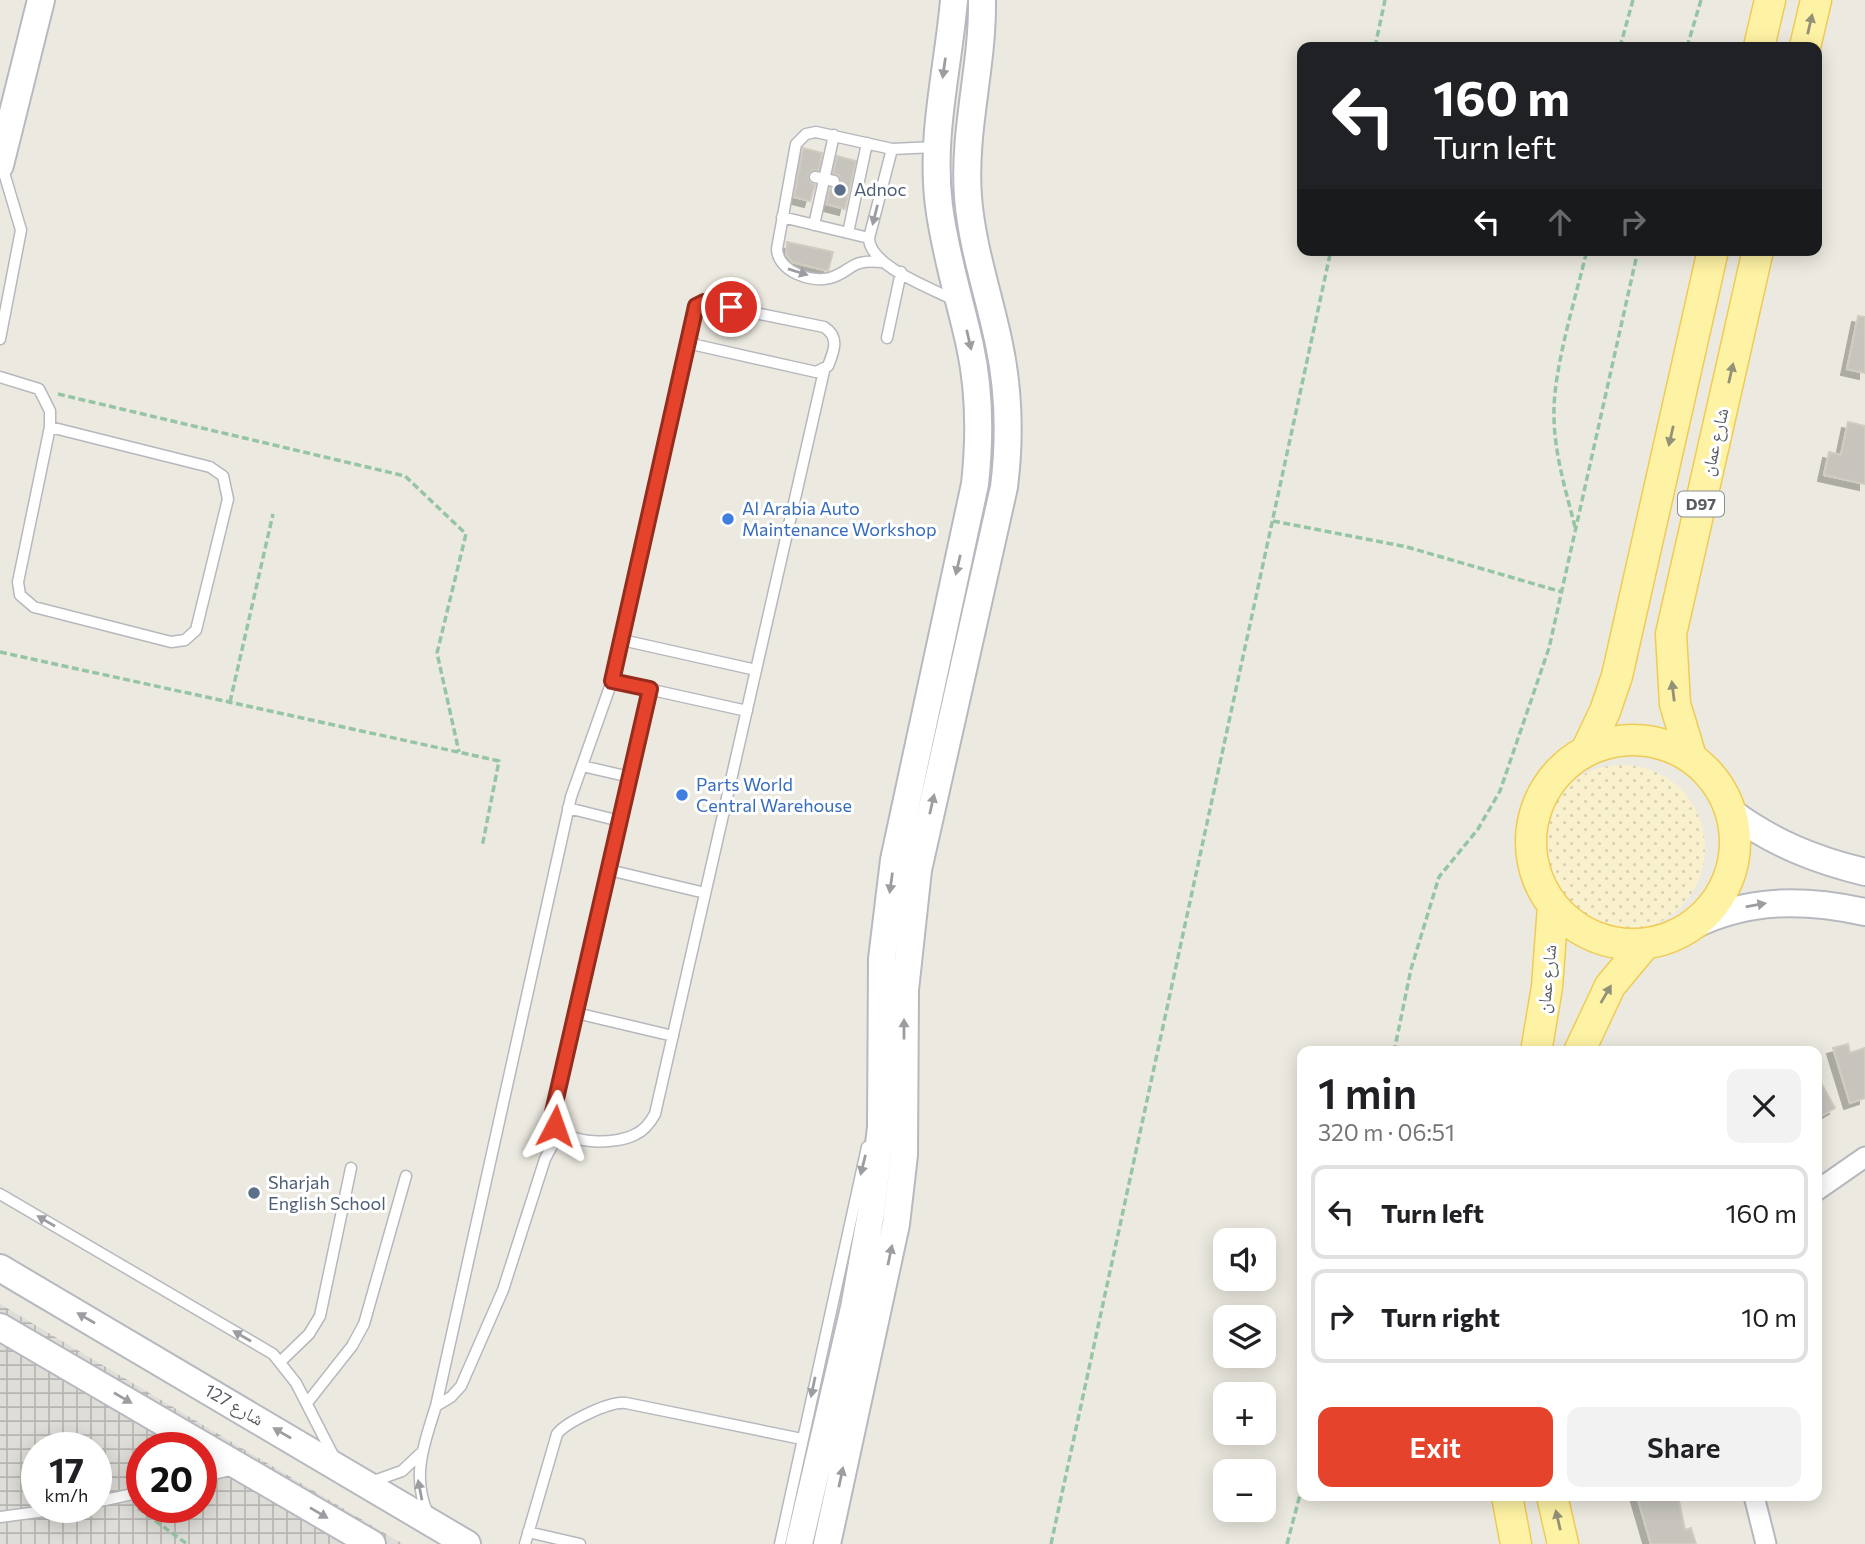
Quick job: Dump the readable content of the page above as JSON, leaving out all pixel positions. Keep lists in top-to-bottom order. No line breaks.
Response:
{"streets":{"main road":["شارع عمان","D97"],"street":["شارع 127"]},"crossings":[["شارع عمان","D97"]],"places":["Adnoc","Al Arabia Auto Maintenance Workshop","Parts World Central Warehouse","Sharjah English School"],"page":{"turn":["160 m","Turn left"],"heading":["1 min","320 m · 06:51"],"list":[{"name":"Turn left","value":"160 m"},{"name":"Turn right","value":"10 m"}],"map_buttons":["+","−"],"buttons":["Exit","Share"],"speed":"17 km/h","limit":"20"}}
